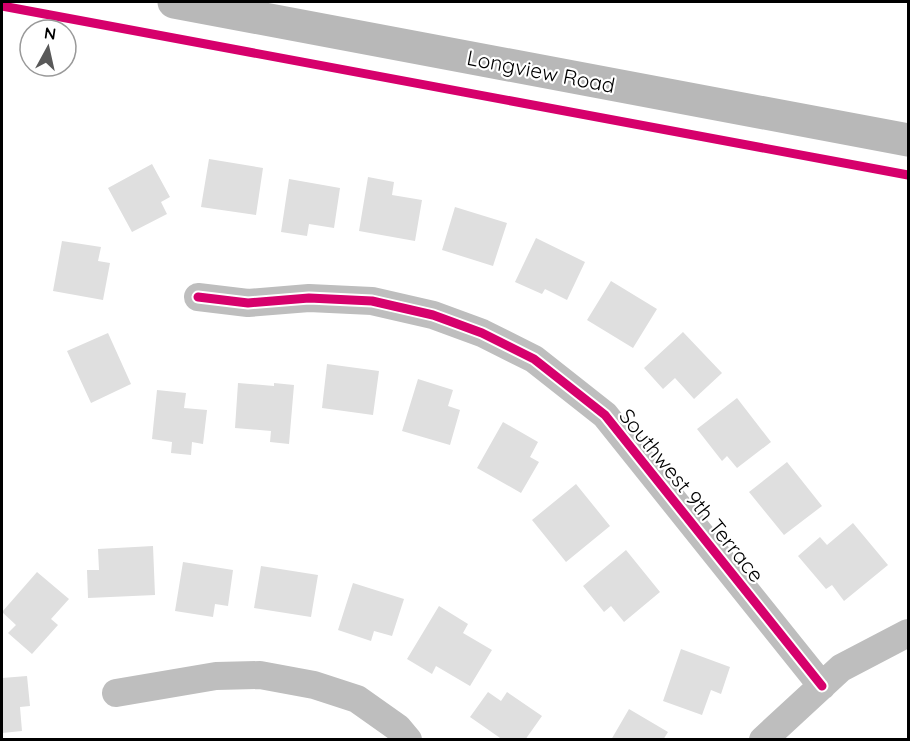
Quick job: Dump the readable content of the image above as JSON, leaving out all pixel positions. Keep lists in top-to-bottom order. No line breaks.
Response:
{"streets":{"street":["Longview Road","Southwest 9th Terrace"]},"north":"top"}
